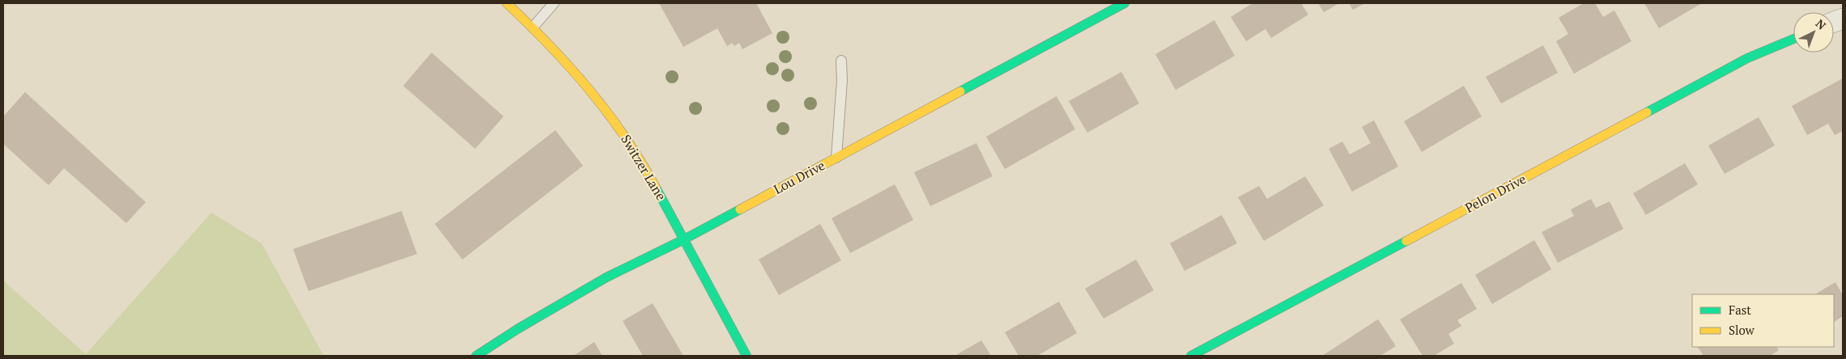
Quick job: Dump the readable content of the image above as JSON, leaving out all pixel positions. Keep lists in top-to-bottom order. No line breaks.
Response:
{"streets":{"street":["Switzer Lane","Lou Drive","Pelon Drive"]},"crossings":[["Switzer Lane","Lou Drive"]],"legend":["Fast","Slow"],"north":"top right"}
